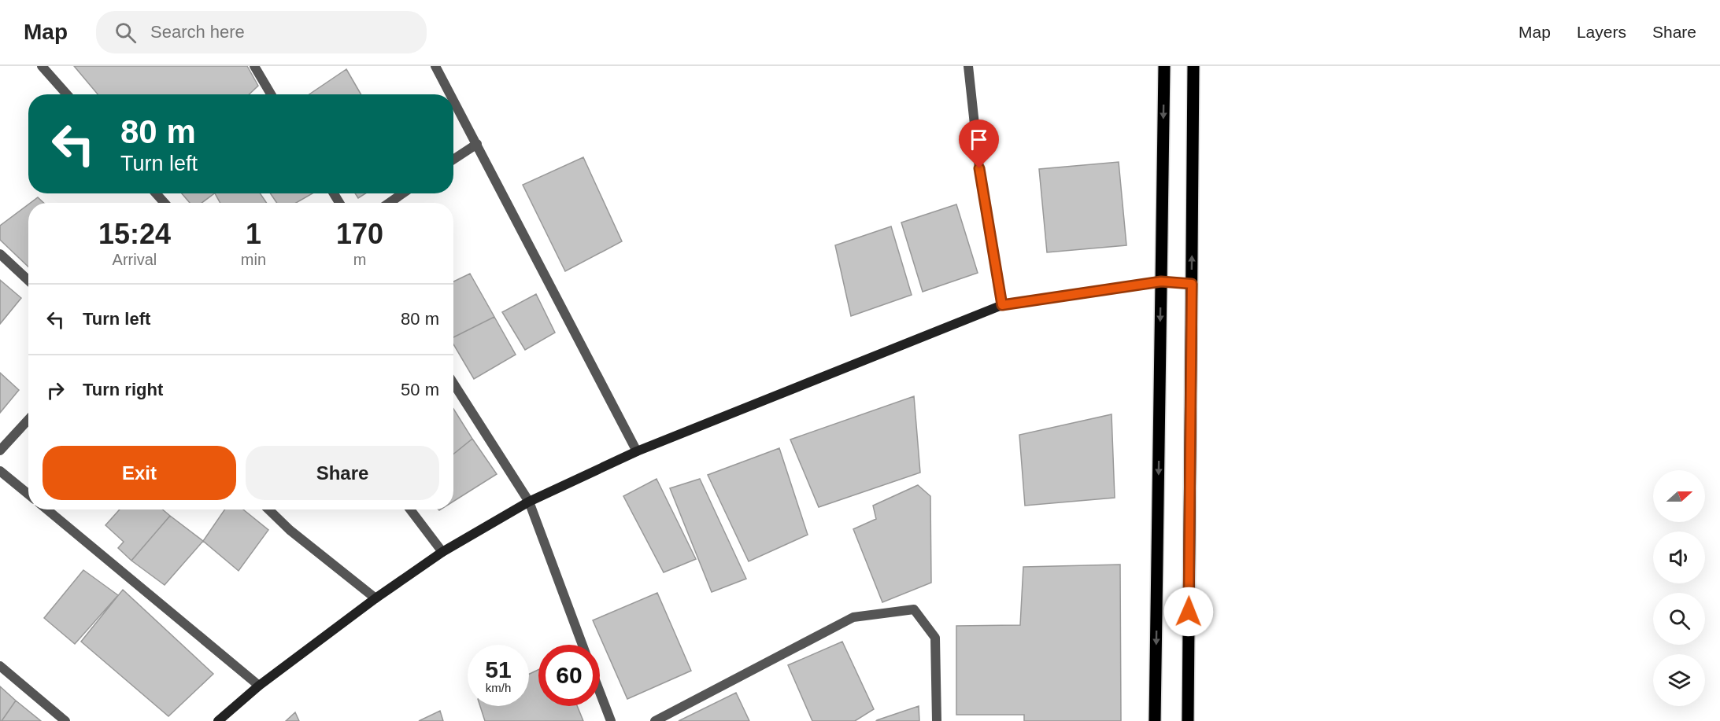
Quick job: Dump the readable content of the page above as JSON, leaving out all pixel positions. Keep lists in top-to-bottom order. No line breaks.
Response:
{"north":"right","page":{"header":"Map","search":"Search here","nav":["Map","Layers","Share"],"turn":["80 m","Turn left"],"eta":["15:24","Arrival","1","min","170","m"],"list":[{"name":"Turn left","value":"80 m"},{"name":"Turn right","value":"50 m"}],"buttons":["Exit","Share"],"speed":"51 km/h","limit":"60"}}
